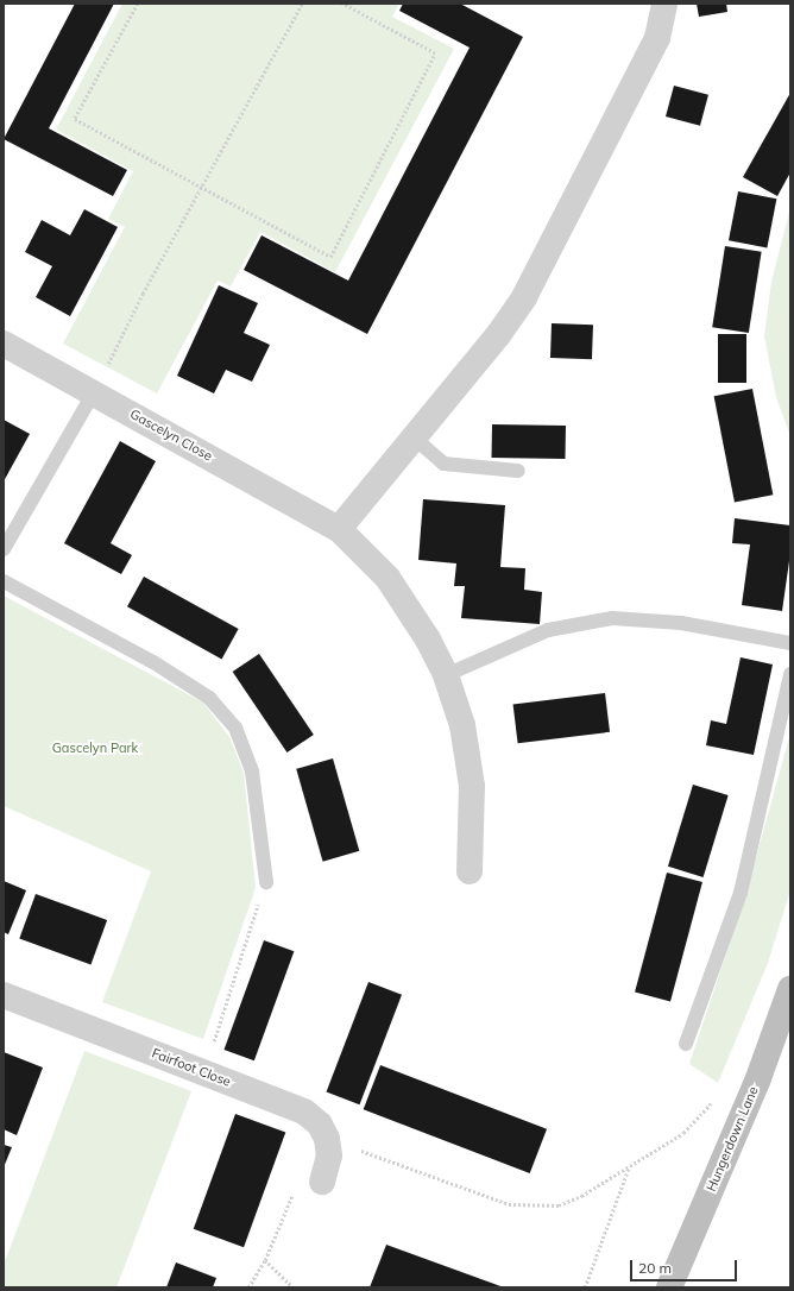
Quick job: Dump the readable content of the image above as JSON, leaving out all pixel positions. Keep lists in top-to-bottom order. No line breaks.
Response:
{"streets":{"main road":["Hungerdown Lane"],"street":["Gascelyn Close","Fairfoot Close"]},"parks":["Gascelyn Park"],"scale_bar":"20 m"}
